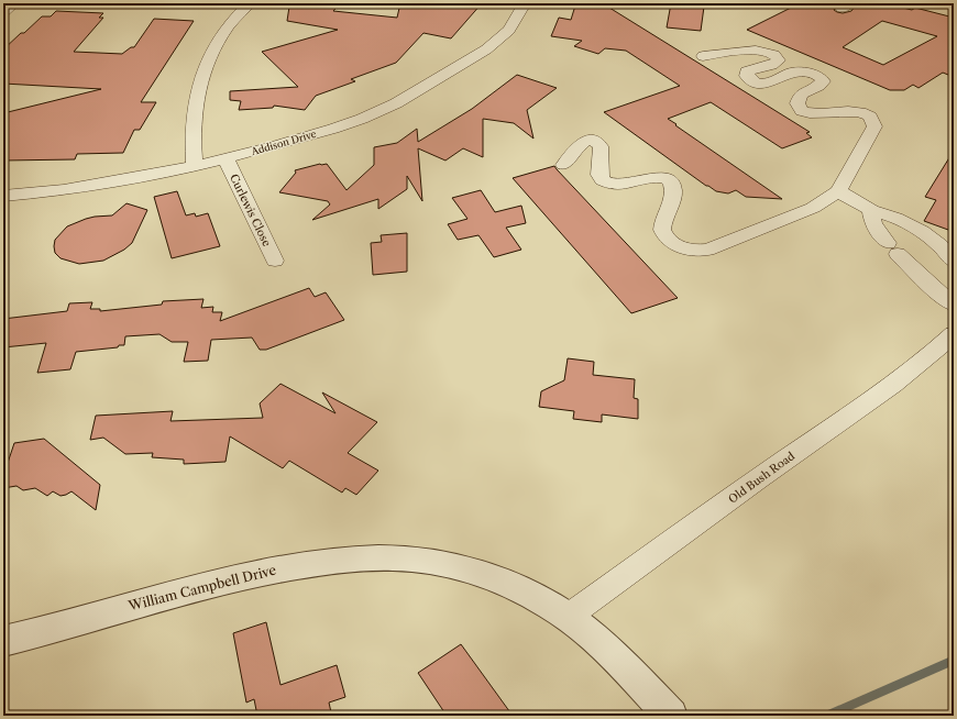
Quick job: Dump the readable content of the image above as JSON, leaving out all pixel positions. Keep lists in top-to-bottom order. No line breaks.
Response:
{"streets":{"street":["Addison Drive","Curlewis Close","Old Bush Road","William Campbell Drive"]},"crossings":[["Addison Drive","Curlewis Close"],["Old Bush Road","William Campbell Drive"]]}
